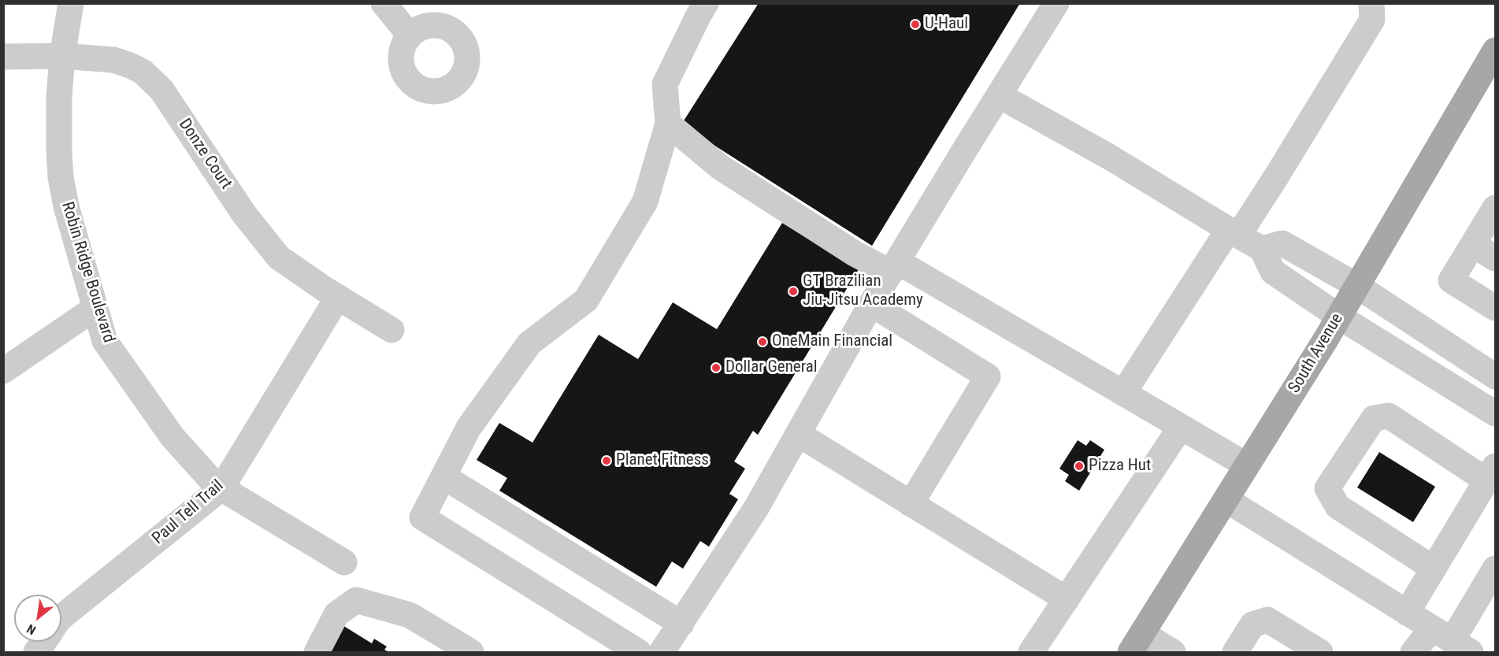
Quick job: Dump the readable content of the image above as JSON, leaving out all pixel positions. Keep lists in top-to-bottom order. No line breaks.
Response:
{"streets":{"main road":["South Avenue"],"street":["Donze Court","Robin Ridge Boulevard","Paul Tell Trail"]},"crossings":[["Donze Court","Robin Ridge Boulevard"],["Donze Court","Paul Tell Trail"],["Robin Ridge Boulevard","Paul Tell Trail"]],"places":["U-Haul","GT Brazilian Jiu-Jitsu Academy","OneMain Financial","Dollar General","Planet Fitness","Pizza Hut"],"north":"bottom left"}
